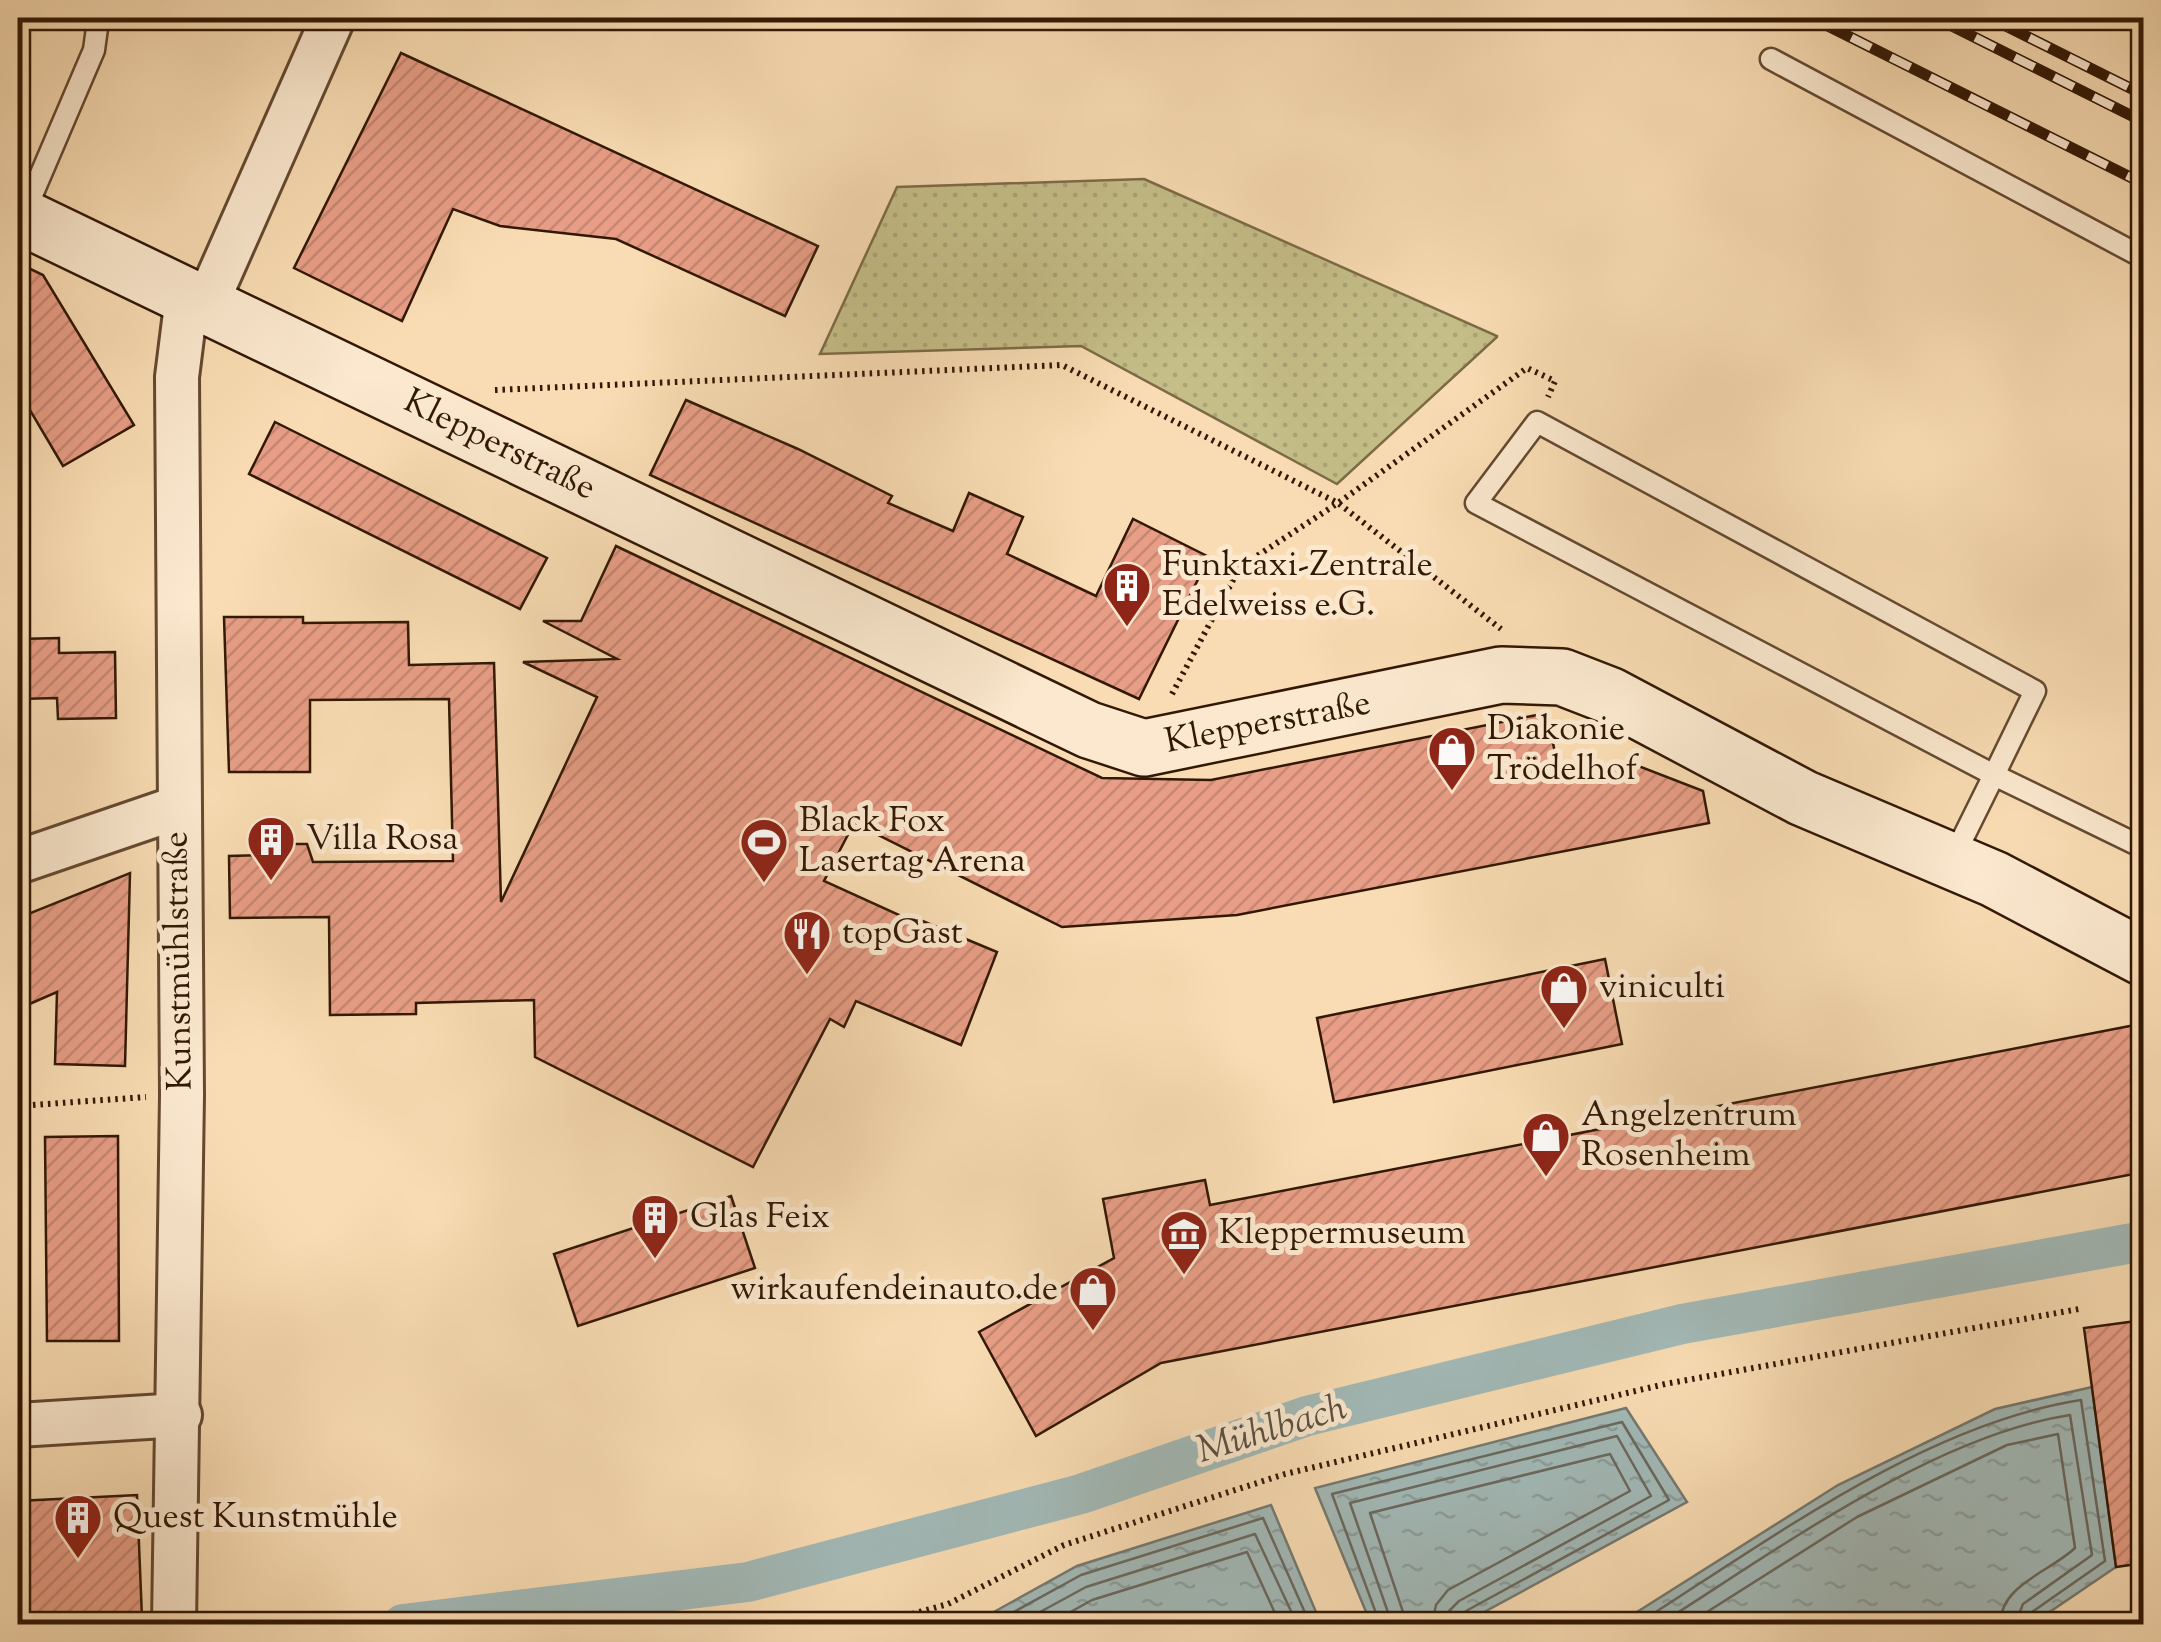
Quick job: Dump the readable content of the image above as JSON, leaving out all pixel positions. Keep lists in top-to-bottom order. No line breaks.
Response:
{"streets":{"street":["Klepperstraße","Kunstmühlstraße"]},"crossings":[["Klepperstraße","Kunstmühlstraße"]],"water":["Mühlbach"],"places":{"building":["Funktaxi-Zentrale Edelweiss e.G.","Villa Rosa","Glas Feix","Quest Kunstmühle"],"shop":["Diakonie Trödelhof","viniculti","Angelzentrum Rosenheim","wirkaufendeinauto.de"],"sports":["Black Fox Lasertag Arena"],"restaurant":["topGast"],"museum":["Kleppermuseum"]}}
